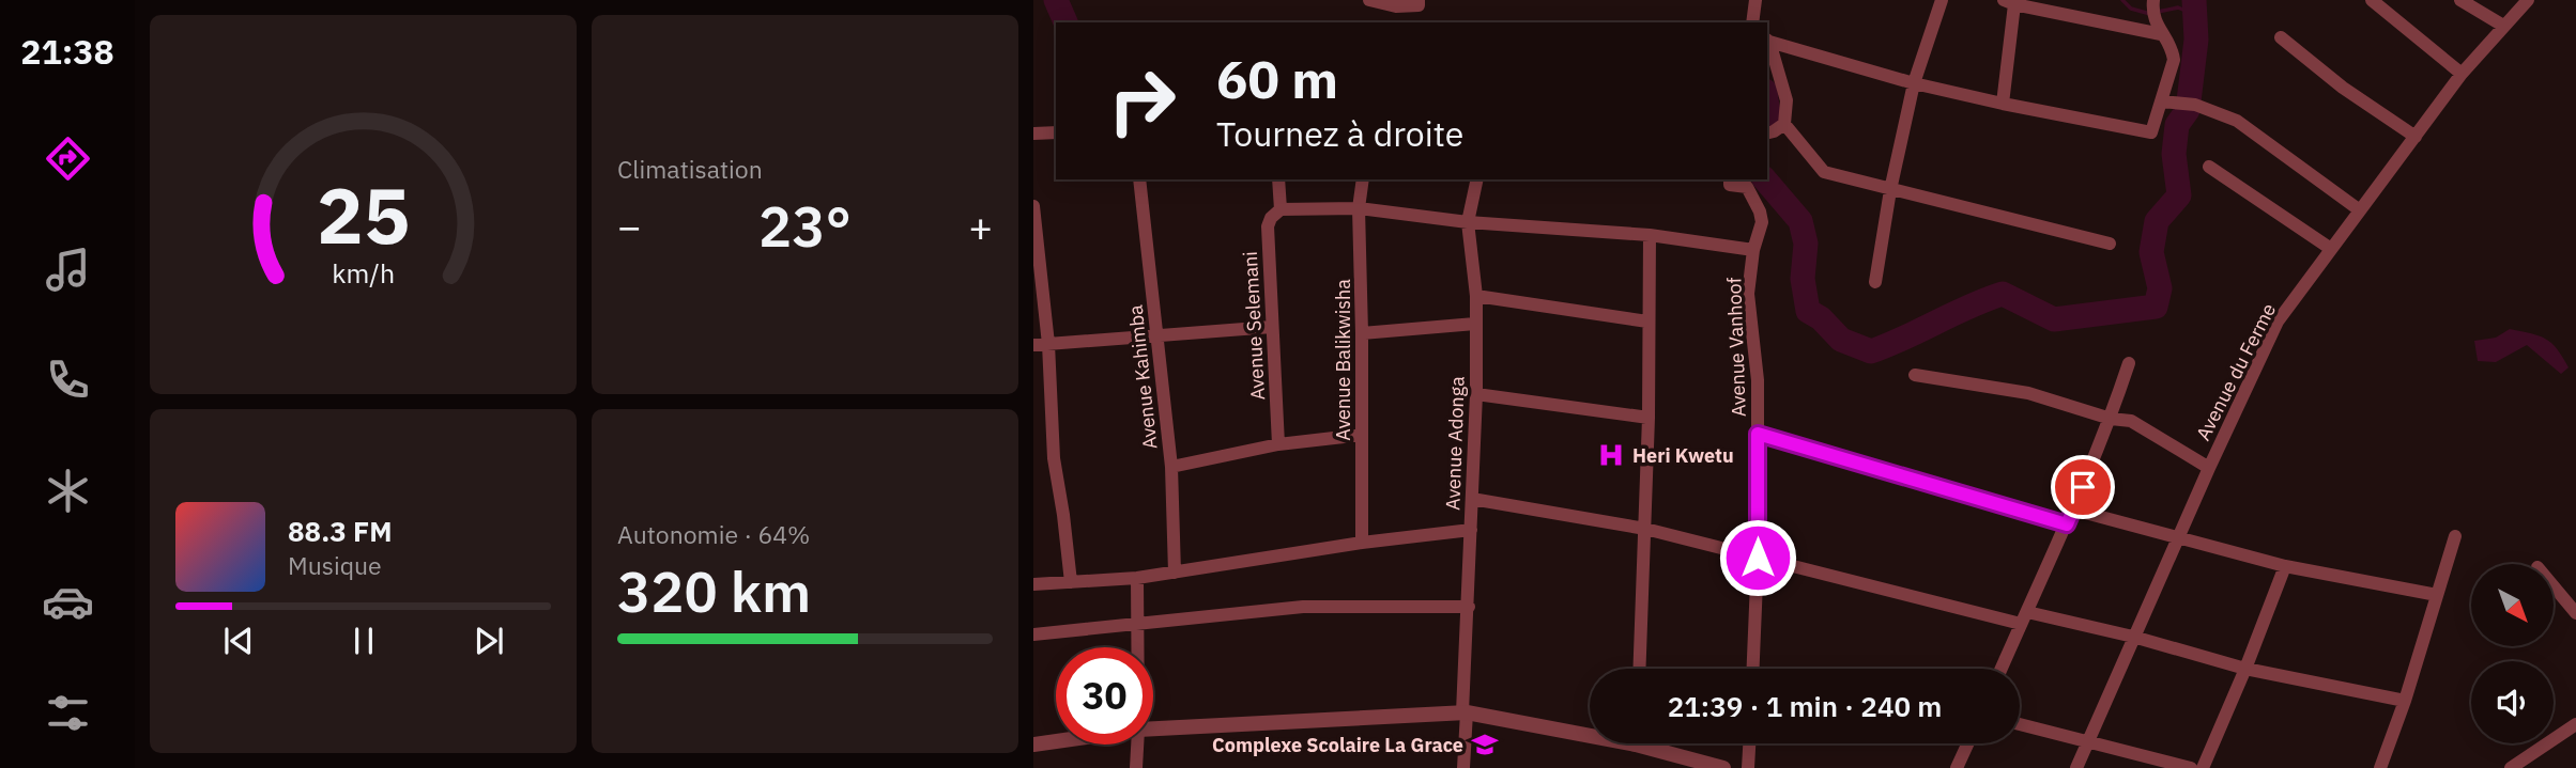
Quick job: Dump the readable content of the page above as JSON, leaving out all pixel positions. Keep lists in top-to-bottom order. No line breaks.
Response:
{"streets":{"street":["Avenue Selemani","Avenue Vanhoof","Avenue Balikwisha","Avenue du Ferme","Avenue Kahimba","Avenue Adonga"]},"crossings":[["Avenue Selemani","Avenue Vanhoof"],["Avenue Vanhoof","Avenue Balikwisha"],["Avenue Vanhoof","Avenue Adonga"]],"places":{"hospital":["Heri Kwetu"],"school or university":["Complexe Scolaire La Grace"]},"north":"bottom right","page":{"tabs":"21:38","tile":["Climatisation",["Autonomie · 64%","320 km"]],"turn":["60 m","Tournez à droite"],"heat":["−","23°","+"],"song":["88.3 FM","Musique"],"limit":"30","trip":"21:39 · 1 min · 240 m","gauge":["25","km/h"]}}
